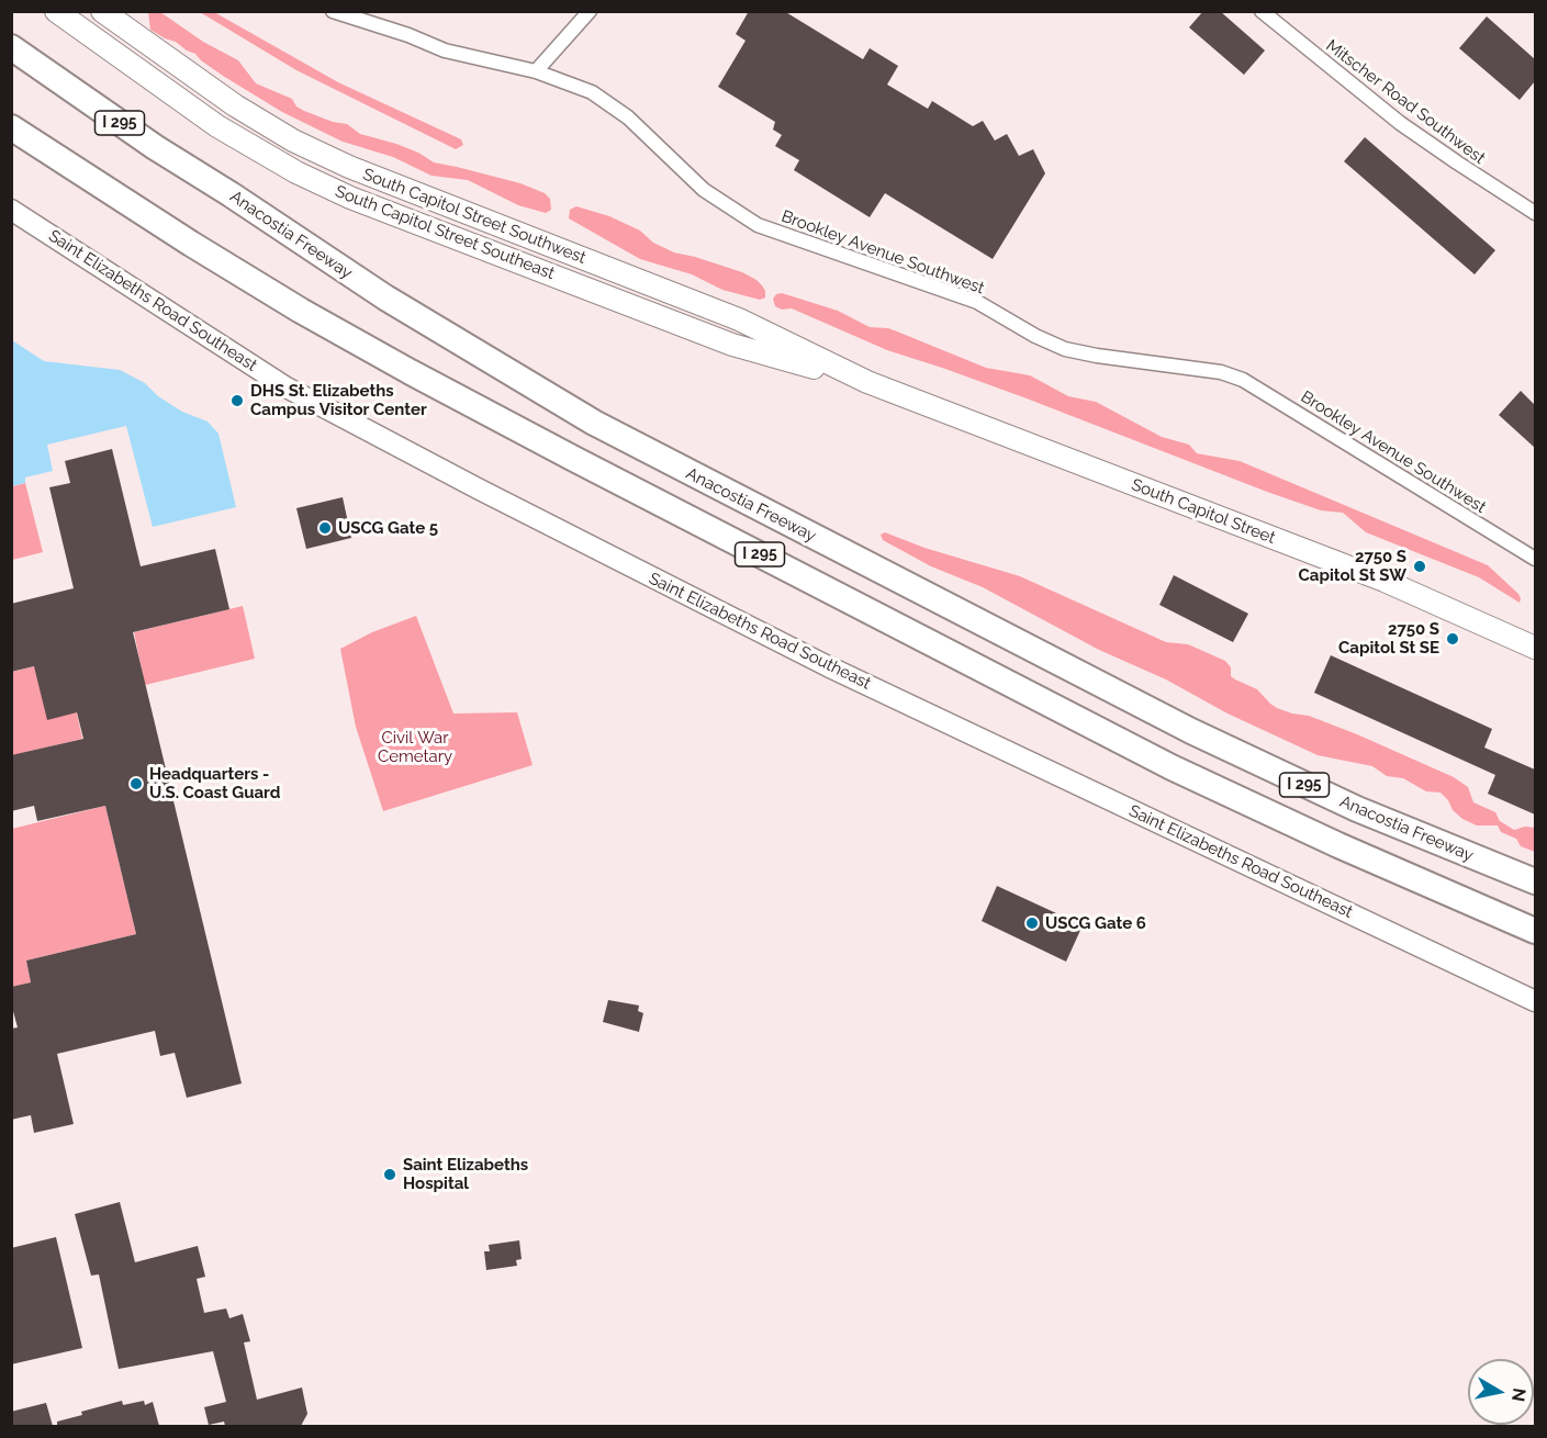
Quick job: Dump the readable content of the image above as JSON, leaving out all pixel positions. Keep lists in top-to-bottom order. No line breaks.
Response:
{"streets":{"highway":["I 295","Anacostia Freeway"],"main road":["South Capitol Street Southwest","South Capitol Street Southeast","Saint Elizabeths Road Southeast","South Capitol Street"],"street":["Mitscher Road Southwest","Brookley Avenue Southwest"]},"crossings":[["South Capitol Street Southwest","South Capitol Street Southeast"],["South Capitol Street Southwest","South Capitol Street"],["South Capitol Street Southeast","South Capitol Street"]],"parks":["Civil War Cemetary"],"places":["DHS St. Elizabeths Campus Visitor Center","USCG Gate 5","2750 S Capitol St SW","2750 S Capitol St SE","Headquarters - U.S. Coast Guard","USCG Gate 6","Saint Elizabeths Hospital"],"north":"right"}
